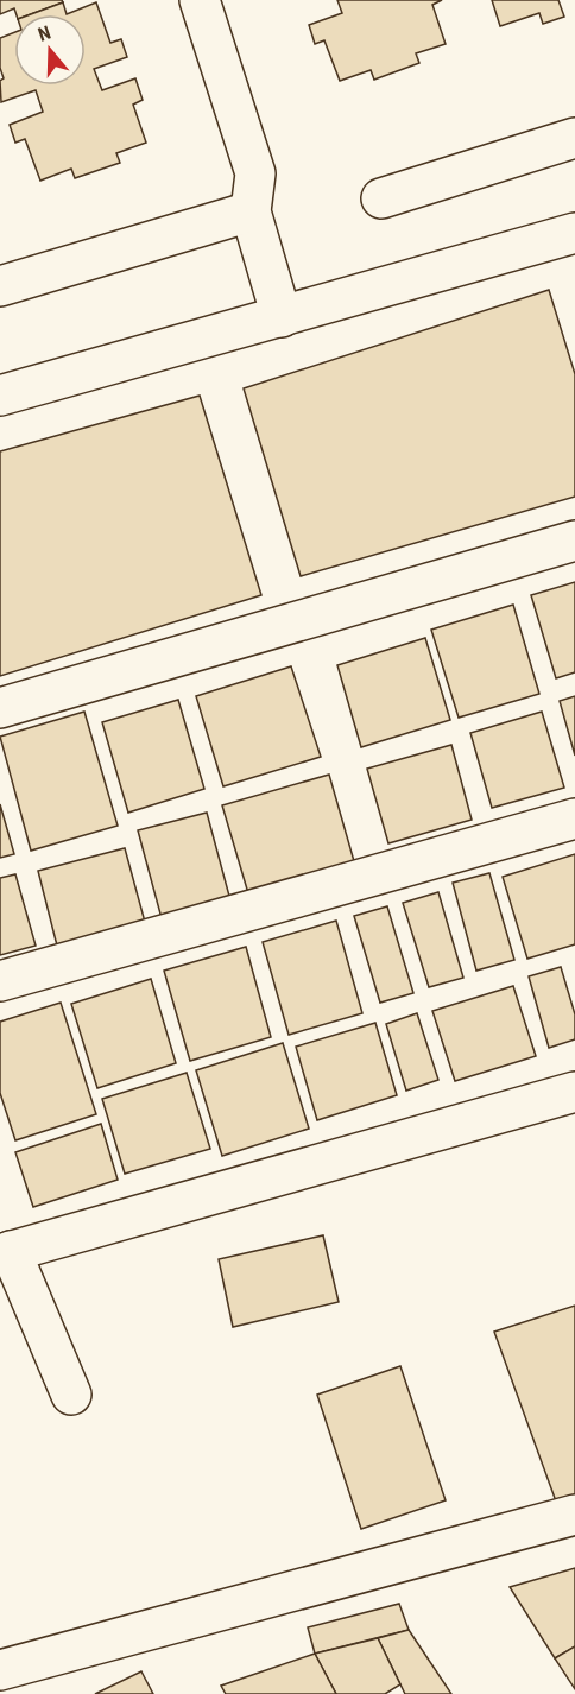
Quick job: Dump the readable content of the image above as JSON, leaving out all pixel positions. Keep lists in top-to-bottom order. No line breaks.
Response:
{"north":"top"}
